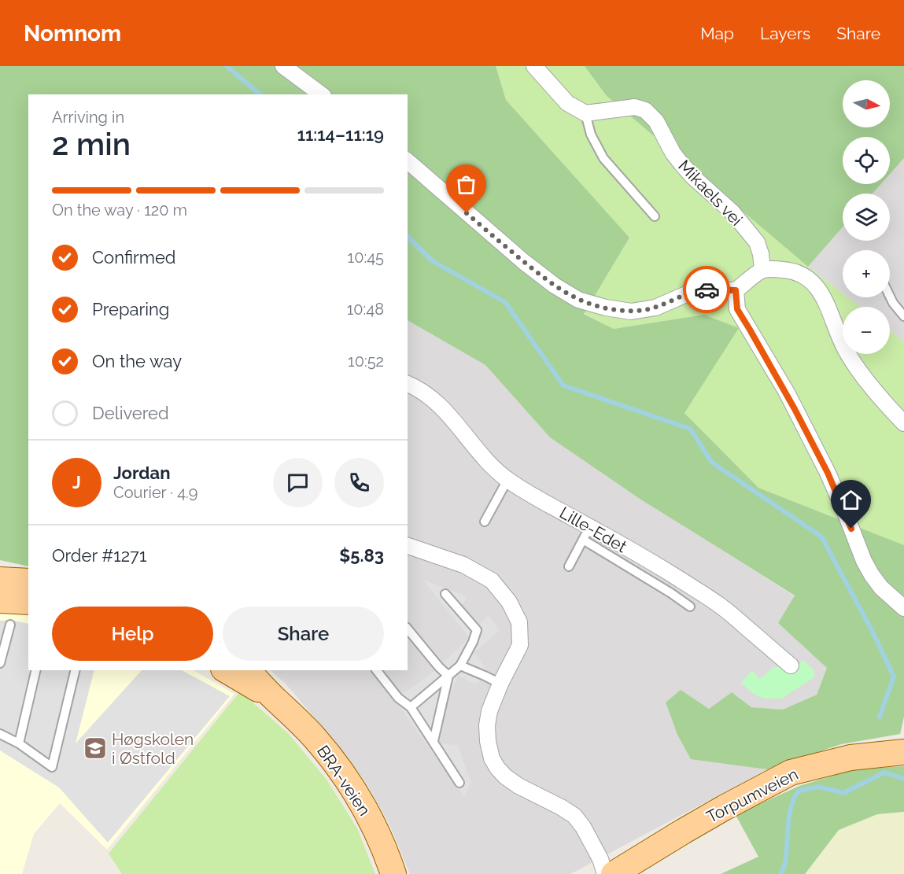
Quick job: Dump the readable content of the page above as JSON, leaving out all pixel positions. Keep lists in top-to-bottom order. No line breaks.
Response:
{"streets":{"main road":["BRA-veien","Torpumveien"],"street":["Mikaels vei","Lille-Edet"]},"places":{"school or university":["Høgskolen i Østfold"]},"north":"right","page":{"header":"Nomnom","nav":["Map","Layers","Share"],"map_buttons":["+","−"],"heading":["2 min","Arriving in","11:14–11:19"],"panel":["Jordan","Courier · 4.9","Order #1271","$5.83"],"bar":"On the way · 120 m","list":[["Confirmed","10:45"],["Preparing","10:48"],["On the way","10:52"],"Delivered"],"round":"J","buttons":["Help","Share"]}}
